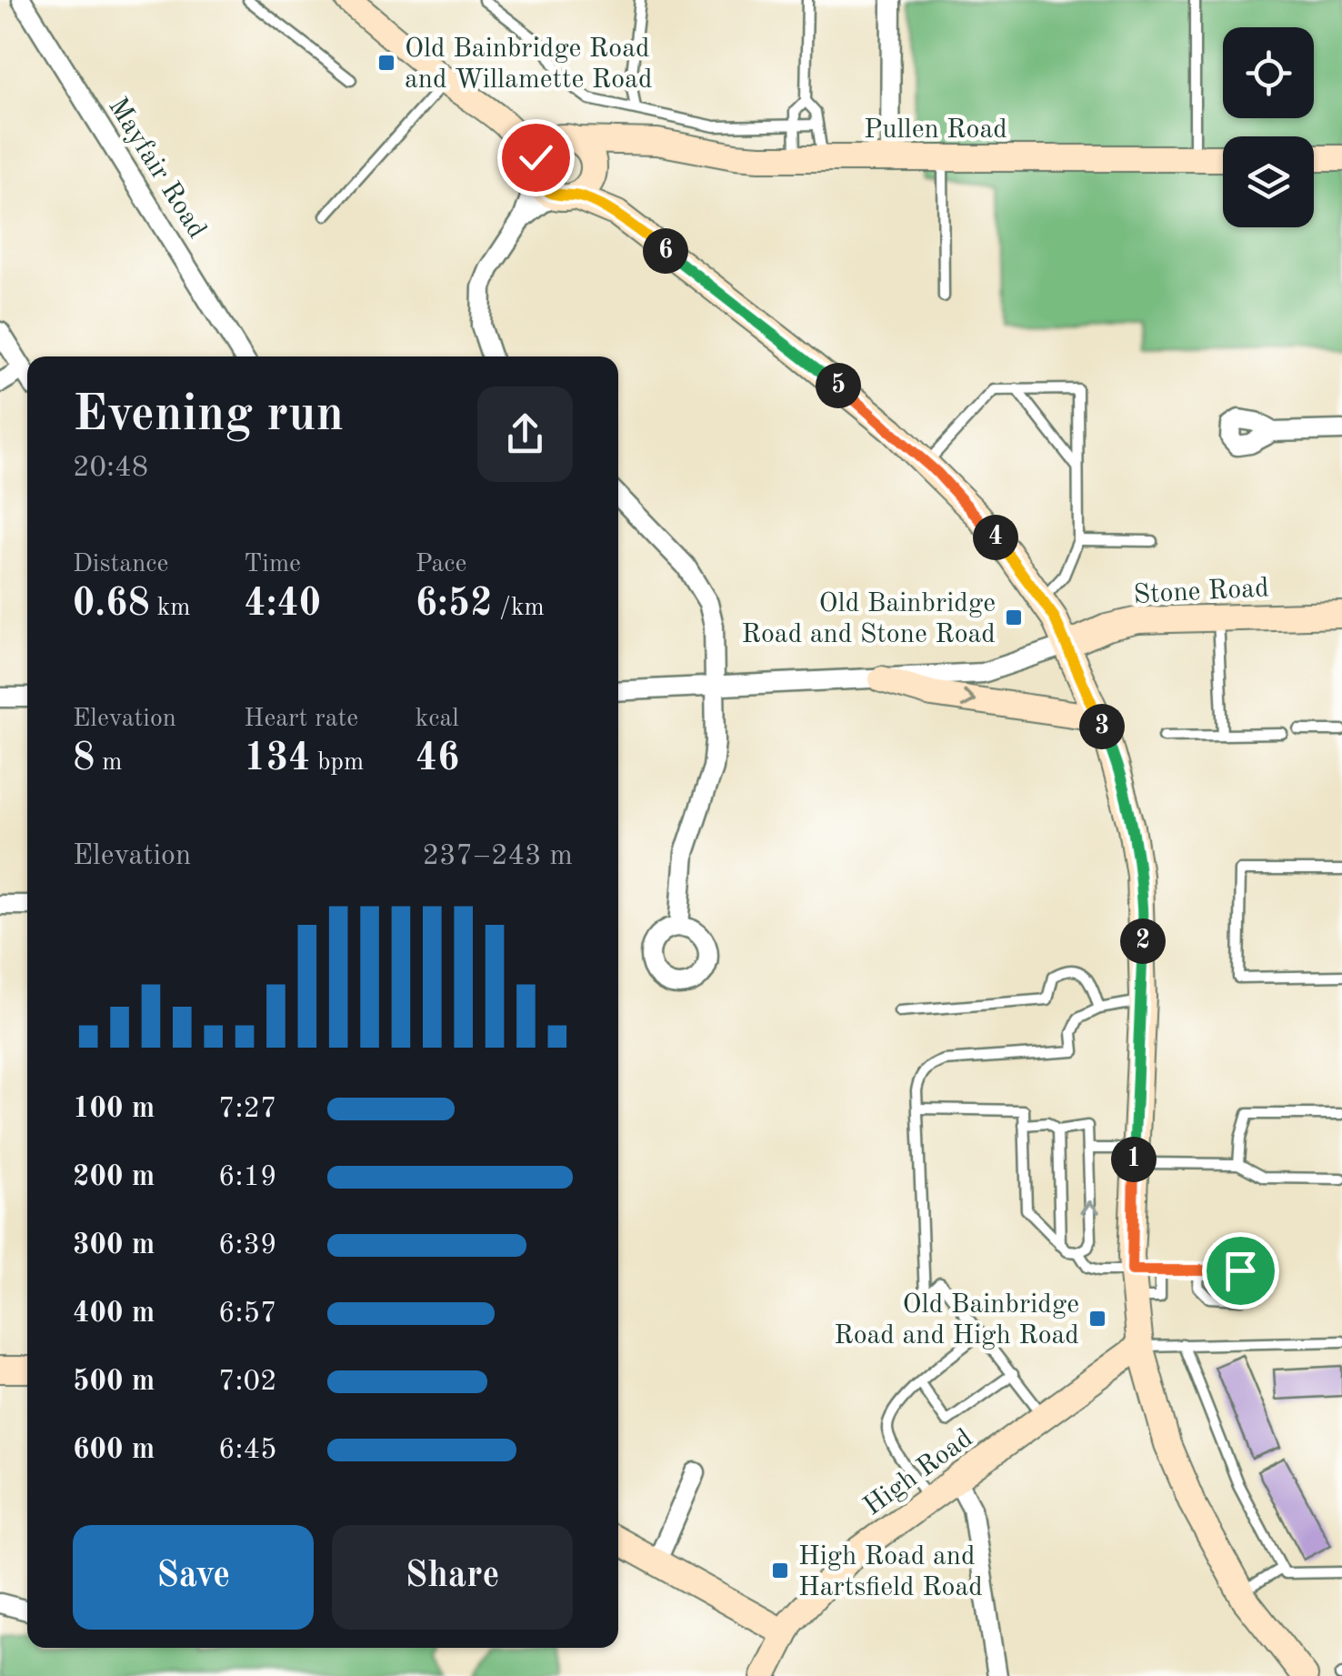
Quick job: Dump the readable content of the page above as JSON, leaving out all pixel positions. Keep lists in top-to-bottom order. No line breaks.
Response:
{"streets":{"main road":["Pullen Road","Stone Road","High Road"],"street":["Mayfair Road"]},"places":{"transit":["Old Bainbridge Road and Willamette Road","Old Bainbridge Road and Stone Road","Old Bainbridge Road and High Road","High Road and Hartsfield Road"]},"page":{"pins":["6","5","4","3","2","1"],"heading":["Evening run","20:48"],"stats":[["Distance","0.68 km"],["Time","4:40"],["Pace","6:52 /km"],["Elevation","8 m"],["Heart rate","134 bpm"],["kcal","46"]],"chart":["Elevation","237–243 m"],"list":[{"name":"100 m","note":"7:27"},{"name":"200 m","note":"6:19"},{"name":"300 m","note":"6:39"},{"name":"400 m","note":"6:57"},{"name":"500 m","note":"7:02"},{"name":"600 m","note":"6:45"}],"buttons":["Save","Share"]}}
